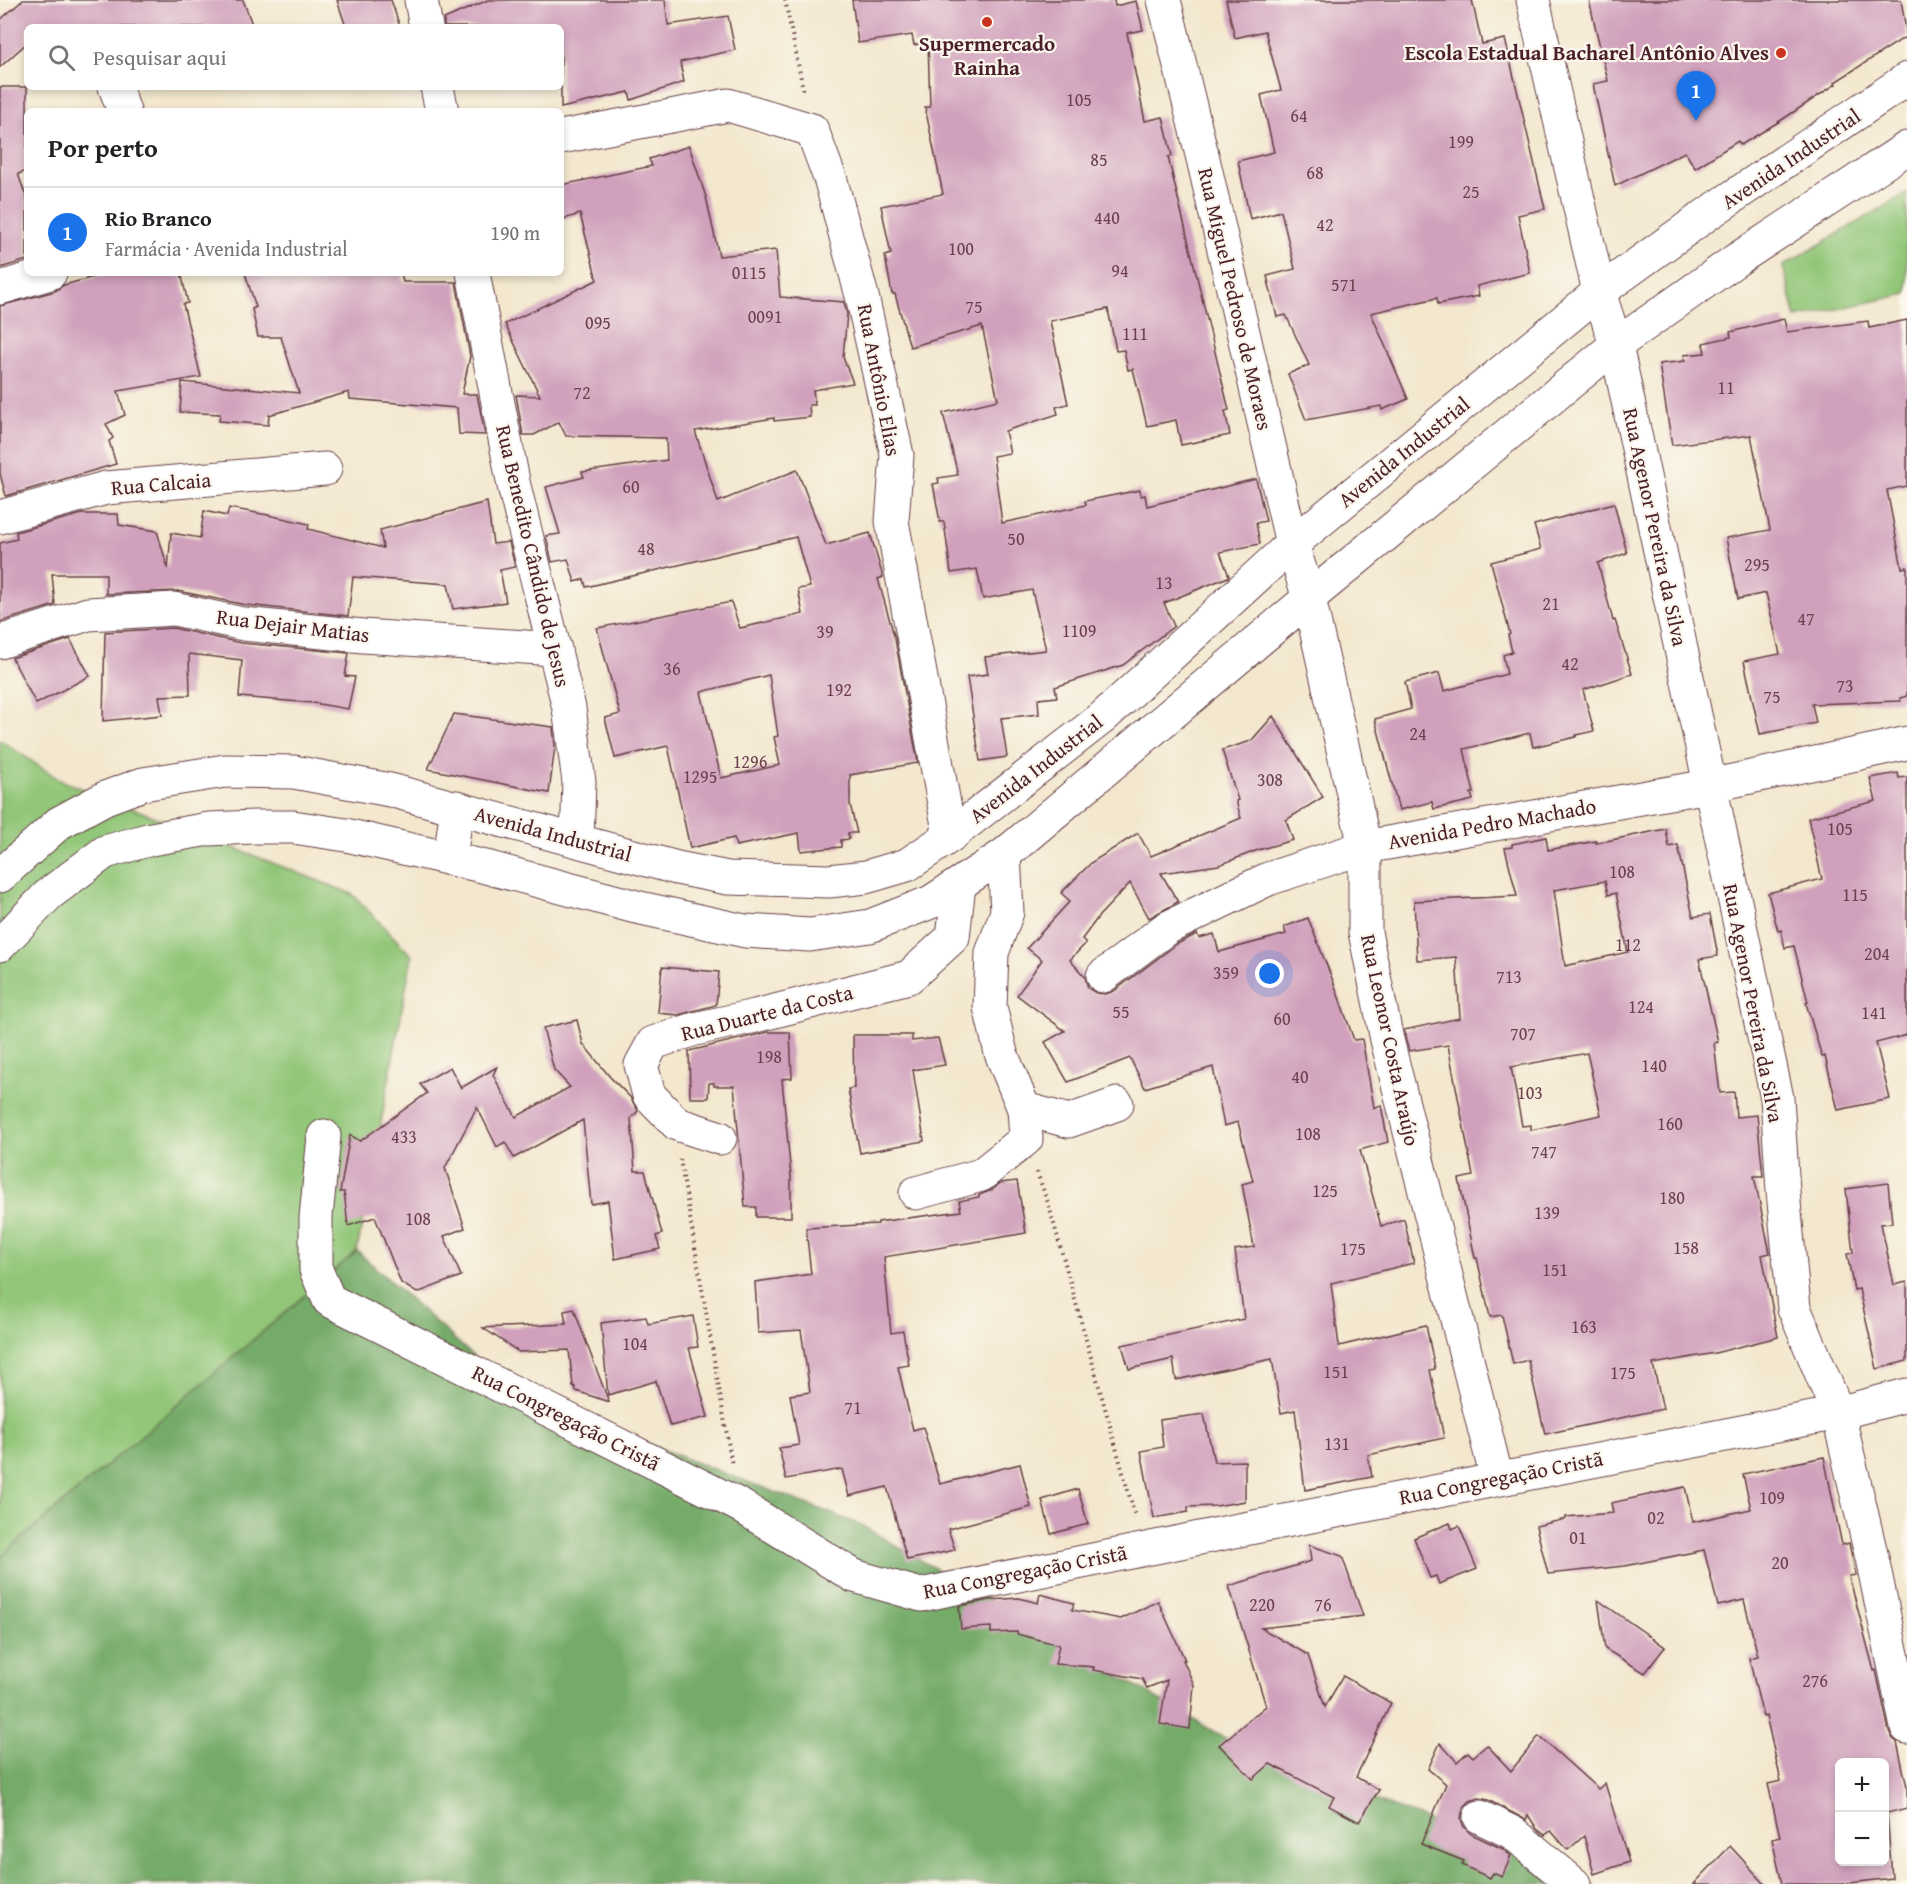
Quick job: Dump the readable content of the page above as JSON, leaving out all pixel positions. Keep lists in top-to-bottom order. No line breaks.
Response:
{"streets":{"street":["Avenida Industrial","Rua Miguel Pedroso de Moraes","Rua Antônio Elias","Rua Calcaia","Rua Agenor Pereira da Silva","Rua Benedito Cândido de Jesus","Rua Dejair Matias","Avenida Pedro Machado","Rua Duarte da Costa","Rua Leonor Costa Araújo","Rua Congregação Cristã"]},"crossings":[["Avenida Industrial","Rua Miguel Pedroso de Moraes"],["Avenida Industrial","Rua Antônio Elias"],["Avenida Industrial","Rua Agenor Pereira da Silva"],["Avenida Industrial","Rua Benedito Cândido de Jesus"],["Avenida Industrial","Rua Duarte da Costa"],["Avenida Industrial","Rua Leonor Costa Araújo"],["Rua Miguel Pedroso de Moraes","Rua Leonor Costa Araújo"],["Rua Agenor Pereira da Silva","Avenida Pedro Machado"],["Rua Agenor Pereira da Silva","Rua Congregação Cristã"],["Rua Benedito Cândido de Jesus","Rua Dejair Matias"],["Avenida Pedro Machado","Rua Leonor Costa Araújo"],["Rua Leonor Costa Araújo","Rua Congregação Cristã"]],"places":["Supermercado Rainha","Escola Estadual Bacharel Antônio Alves"],"house_numbers":["105","64","199","85","68","25","440","42","100","94","0115","571","75","0091","095","111","11","72","60","50","48","295","13","21","47","1109","39","42","36","73","192","75","24","1296","1295","308","105","108","115","112","204","359","713","124","55","141","60","707","198","140","40","103","160","108","433","747","125","180","139","108","158","175","151","163","104","151","175","71","131","109","02","01","20","220","76","276"],"page":{"search":"Pesquisar aqui","pins":"1","heading":"Por perto","list":[{"mark":"1","name":"Rio Branco","note":"Farmácia · Avenida Industrial","value":"190 m"}],"map_buttons":["+","−"]}}
